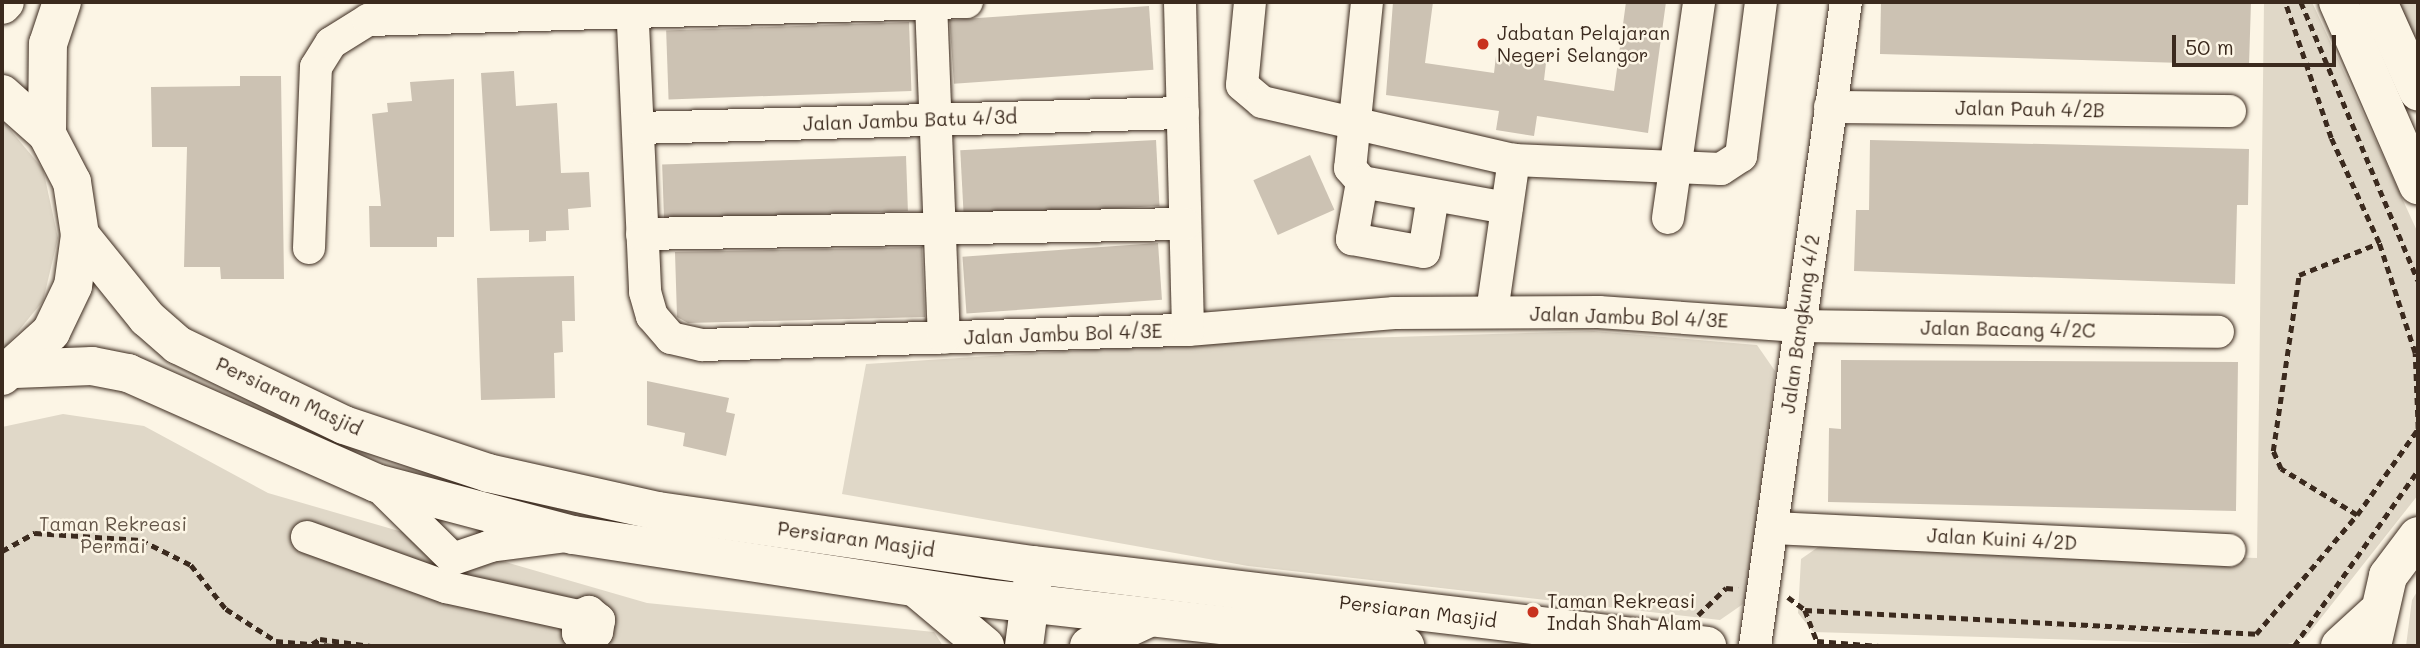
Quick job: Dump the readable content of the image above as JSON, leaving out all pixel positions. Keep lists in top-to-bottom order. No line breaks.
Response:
{"streets":{"main road":["Persiaran Masjid"],"street":["Jalan Pauh 4/2B","Jalan Jambu Batu 4/3d","Jalan Jambu Bol 4/3E","Jalan Bangkung 4/2","Jalan Bacang 4/2C","Jalan Kuini 4/2D"]},"crossings":[["Jalan Pauh 4/2B","Jalan Bangkung 4/2"],["Jalan Jambu Batu 4/3d","Jalan Jambu Bol 4/3E"],["Jalan Jambu Bol 4/3E","Jalan Bangkung 4/2"],["Jalan Jambu Bol 4/3E","Jalan Bacang 4/2C"],["Jalan Bangkung 4/2","Jalan Bacang 4/2C"],["Jalan Bangkung 4/2","Jalan Kuini 4/2D"]],"parks":["Taman Rekreasi Permai"],"places":["Jabatan Pelajaran Negeri Selangor","Taman Rekreasi Indah Shah Alam"],"scale_bar":"50 m"}
